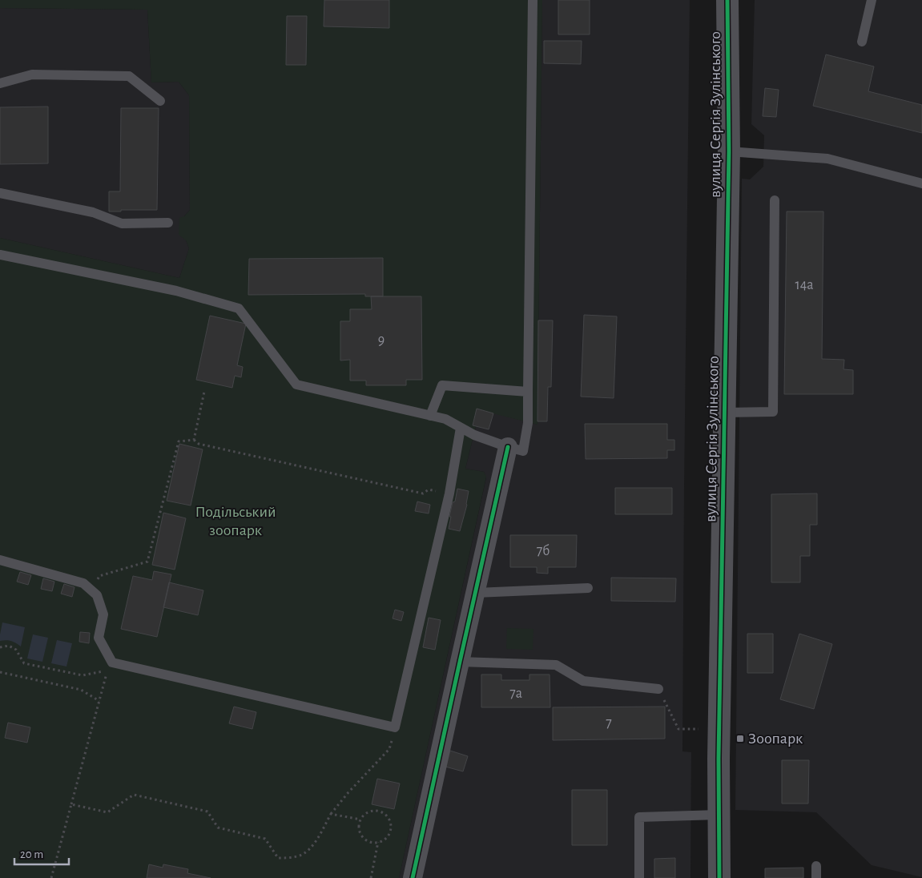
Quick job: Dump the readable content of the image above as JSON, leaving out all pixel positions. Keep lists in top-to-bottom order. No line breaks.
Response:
{"streets":{"street":["вулиця Сергія Зулінського"]},"parks":["Подільський зоопарк"],"places":{"transit":["Зоопарк"]},"house_numbers":["14а","9","7б","7а","7"],"scale_bar":"20 m"}
